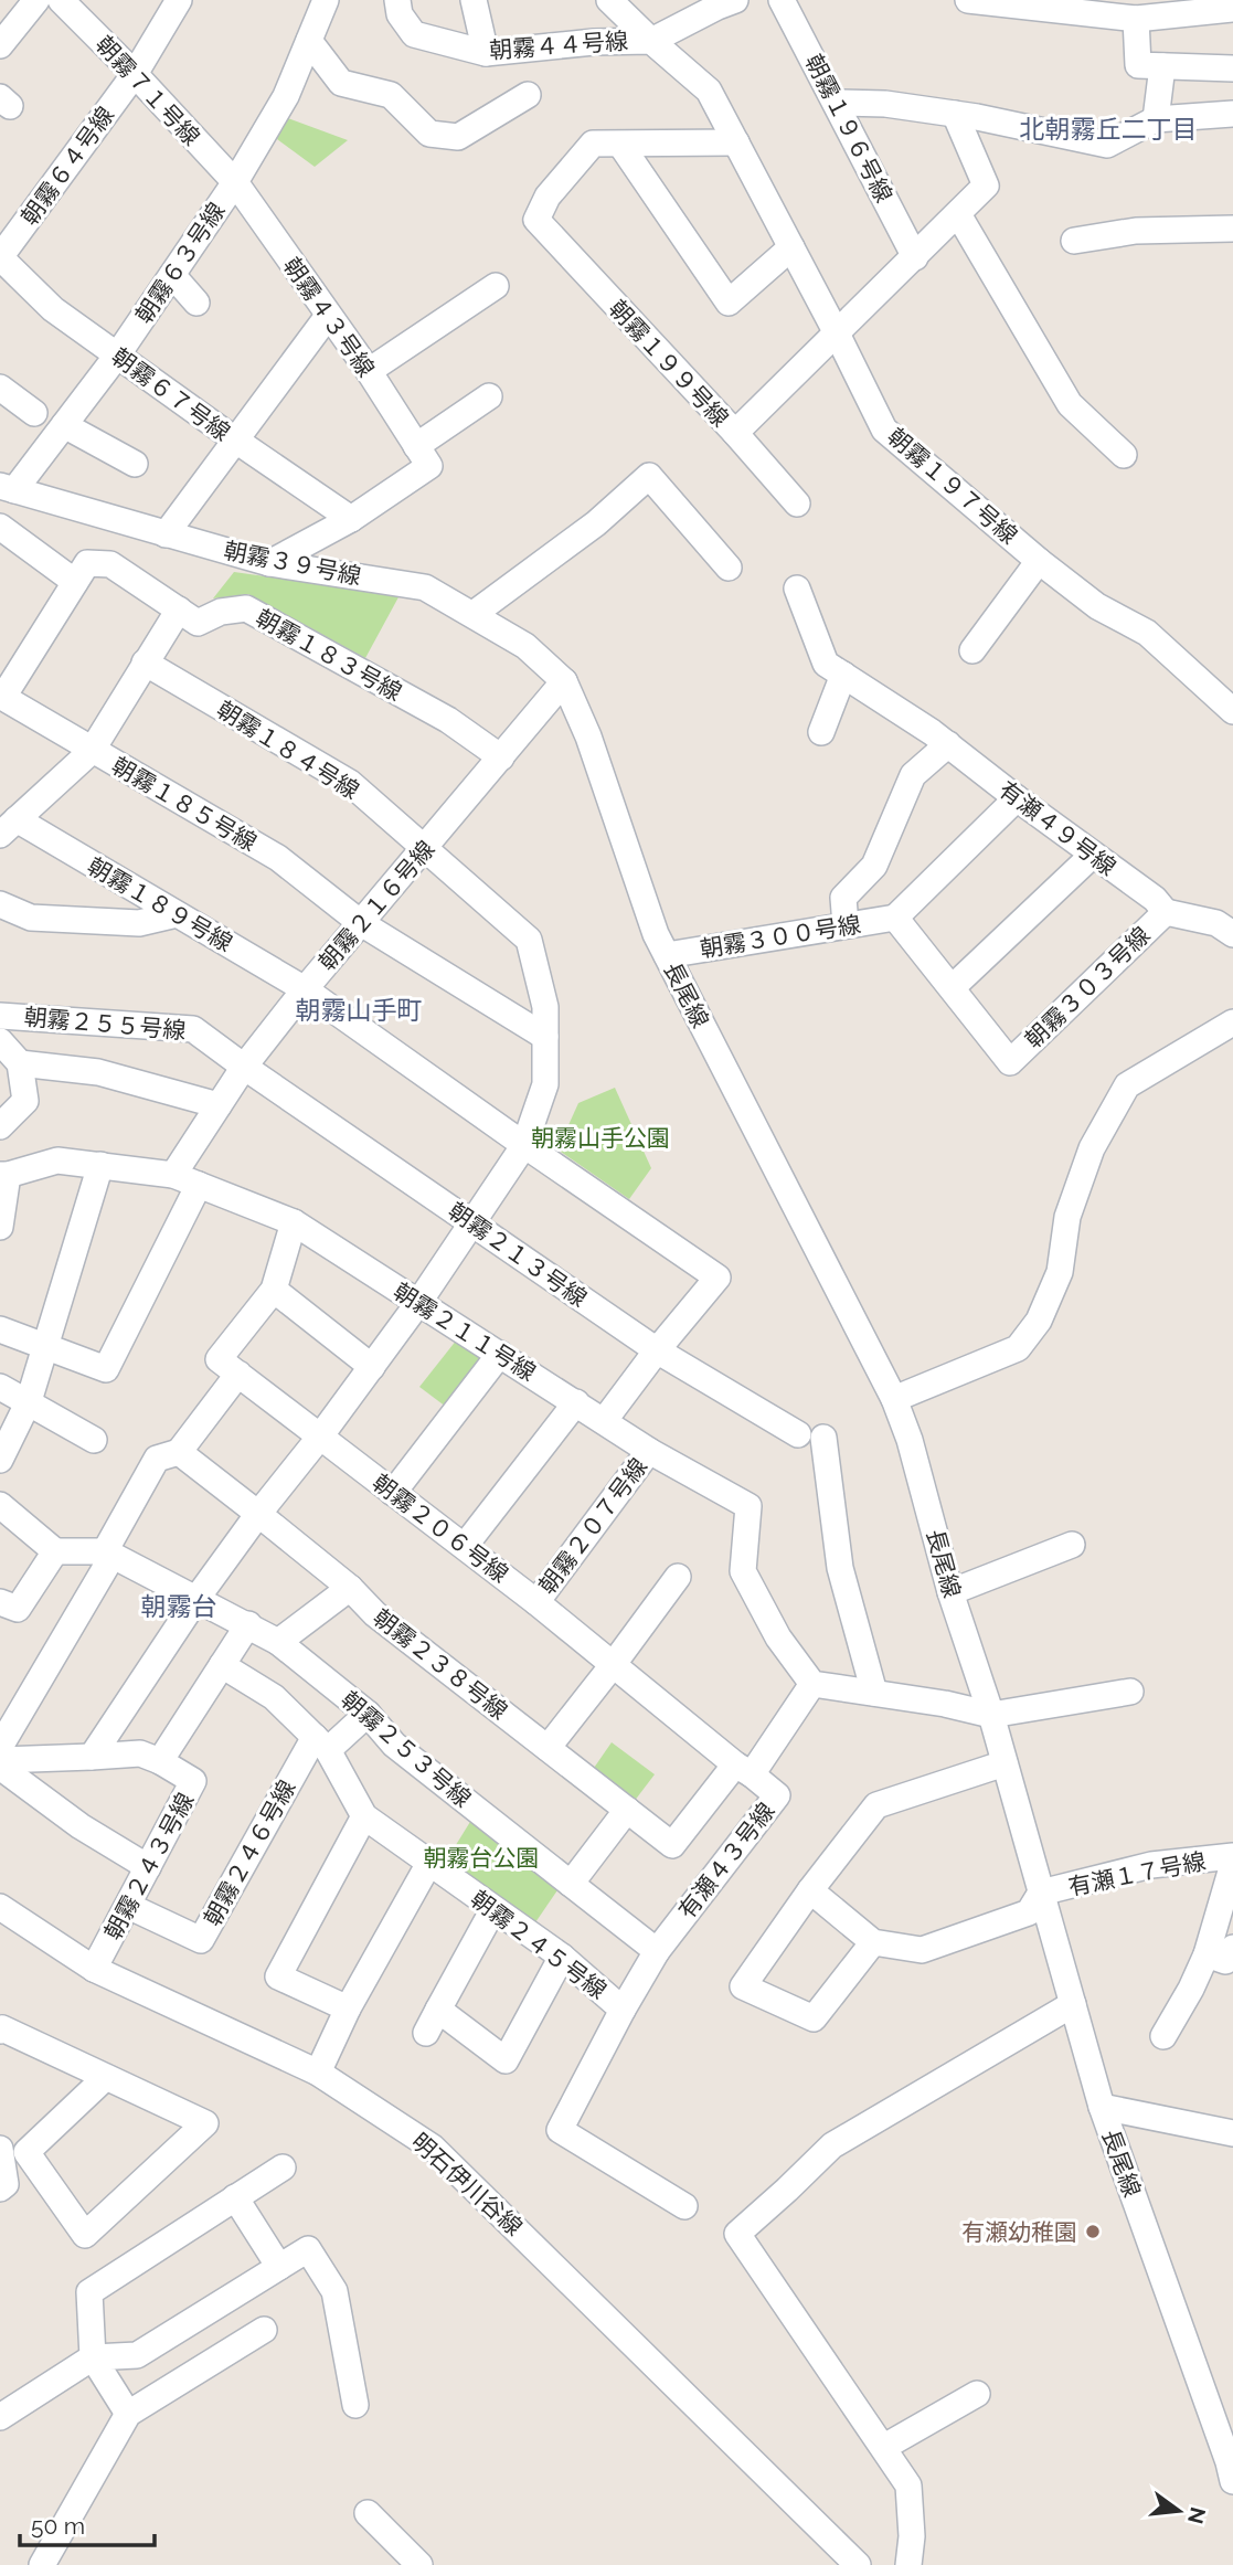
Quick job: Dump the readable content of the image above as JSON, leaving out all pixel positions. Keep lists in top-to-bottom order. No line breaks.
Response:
{"streets":{"street":["朝霧４４号線","朝霧７１号線","朝霧１９６号線","朝霧６４号線","朝霧６３号線","朝霧４３号線","朝霧１９９号線","朝霧６７号線","朝霧１９７号線","朝霧３９号線","朝霧１８３号線","朝霧１８４号線","朝霧１８５号線","有瀬４９号線","朝霧１８９号線","朝霧２１６号線","朝霧３００号線","朝霧３０３号線","長尾線","朝霧２５５号線","朝霧２１３号線","朝霧２１１号線","朝霧２０７号線","朝霧２０６号線","朝霧２３８号線","朝霧２５３号線","朝霧２４６号線","有瀬４３号線","朝霧２４３号線","有瀬１７号線","朝霧２４５号線","明石伊川谷線"]},"crossings":[["朝霧４４号線","朝霧１９７号線"],["朝霧７１号線","朝霧６４号線"],["朝霧７１号線","朝霧６３号線"],["朝霧７１号線","朝霧４３号線"],["朝霧１９６号線","朝霧１９９号線"],["朝霧６４号線","朝霧６７号線"],["朝霧６３号線","朝霧４３号線"],["朝霧６３号線","朝霧６７号線"],["朝霧６３号線","朝霧３９号線"],["朝霧１９９号線","朝霧１９７号線"],["朝霧３９号線","朝霧２１６号線"],["朝霧３９号線","長尾線"],["朝霧１８３号線","朝霧１８５号線"],["朝霧１８３号線","朝霧２１６号線"],["朝霧１８４号線","朝霧１８５号線"],["朝霧１８４号線","朝霧１８９号線"],["朝霧１８４号線","朝霧２１６号線"],["朝霧１８４号線","朝霧２１３号線"],["朝霧１８４号線","朝霧２１１号線"],["朝霧１８５号線","朝霧２１６号線"],["有瀬４９号線","朝霧３０３号線"],["朝霧１８９号線","朝霧２１６号線"],["朝霧１８９号線","朝霧２１３号線"],["朝霧２１６号線","長尾線"],["朝霧２１６号線","朝霧２５５号線"],["朝霧２１６号線","朝霧２１３号線"],["朝霧２１６号線","朝霧２１１号線"],["朝霧３００号線","長尾線"],["長尾線","有瀬１７号線"],["朝霧２５５号線","朝霧２１３号線"],["朝霧２１１号線","朝霧２０７号線"],["朝霧２０７号線","朝霧２０６号線"],["朝霧２０６号線","朝霧２３８号線"],["朝霧２０６号線","有瀬４３号線"],["朝霧２３８号線","有瀬４３号線"],["朝霧２５３号線","有瀬４３号線"],["朝霧２４６号線","朝霧２４３号線"],["朝霧２４６号線","朝霧２４５号線"],["朝霧２４３号線","明石伊川谷線"]],"districts":["北朝霧丘二丁目","朝霧山手町","朝霧台"],"parks":["朝霧山手公園","朝霧台公園"],"places":["有瀬幼稚園"],"scale_bar":"50 m","north":"right"}
